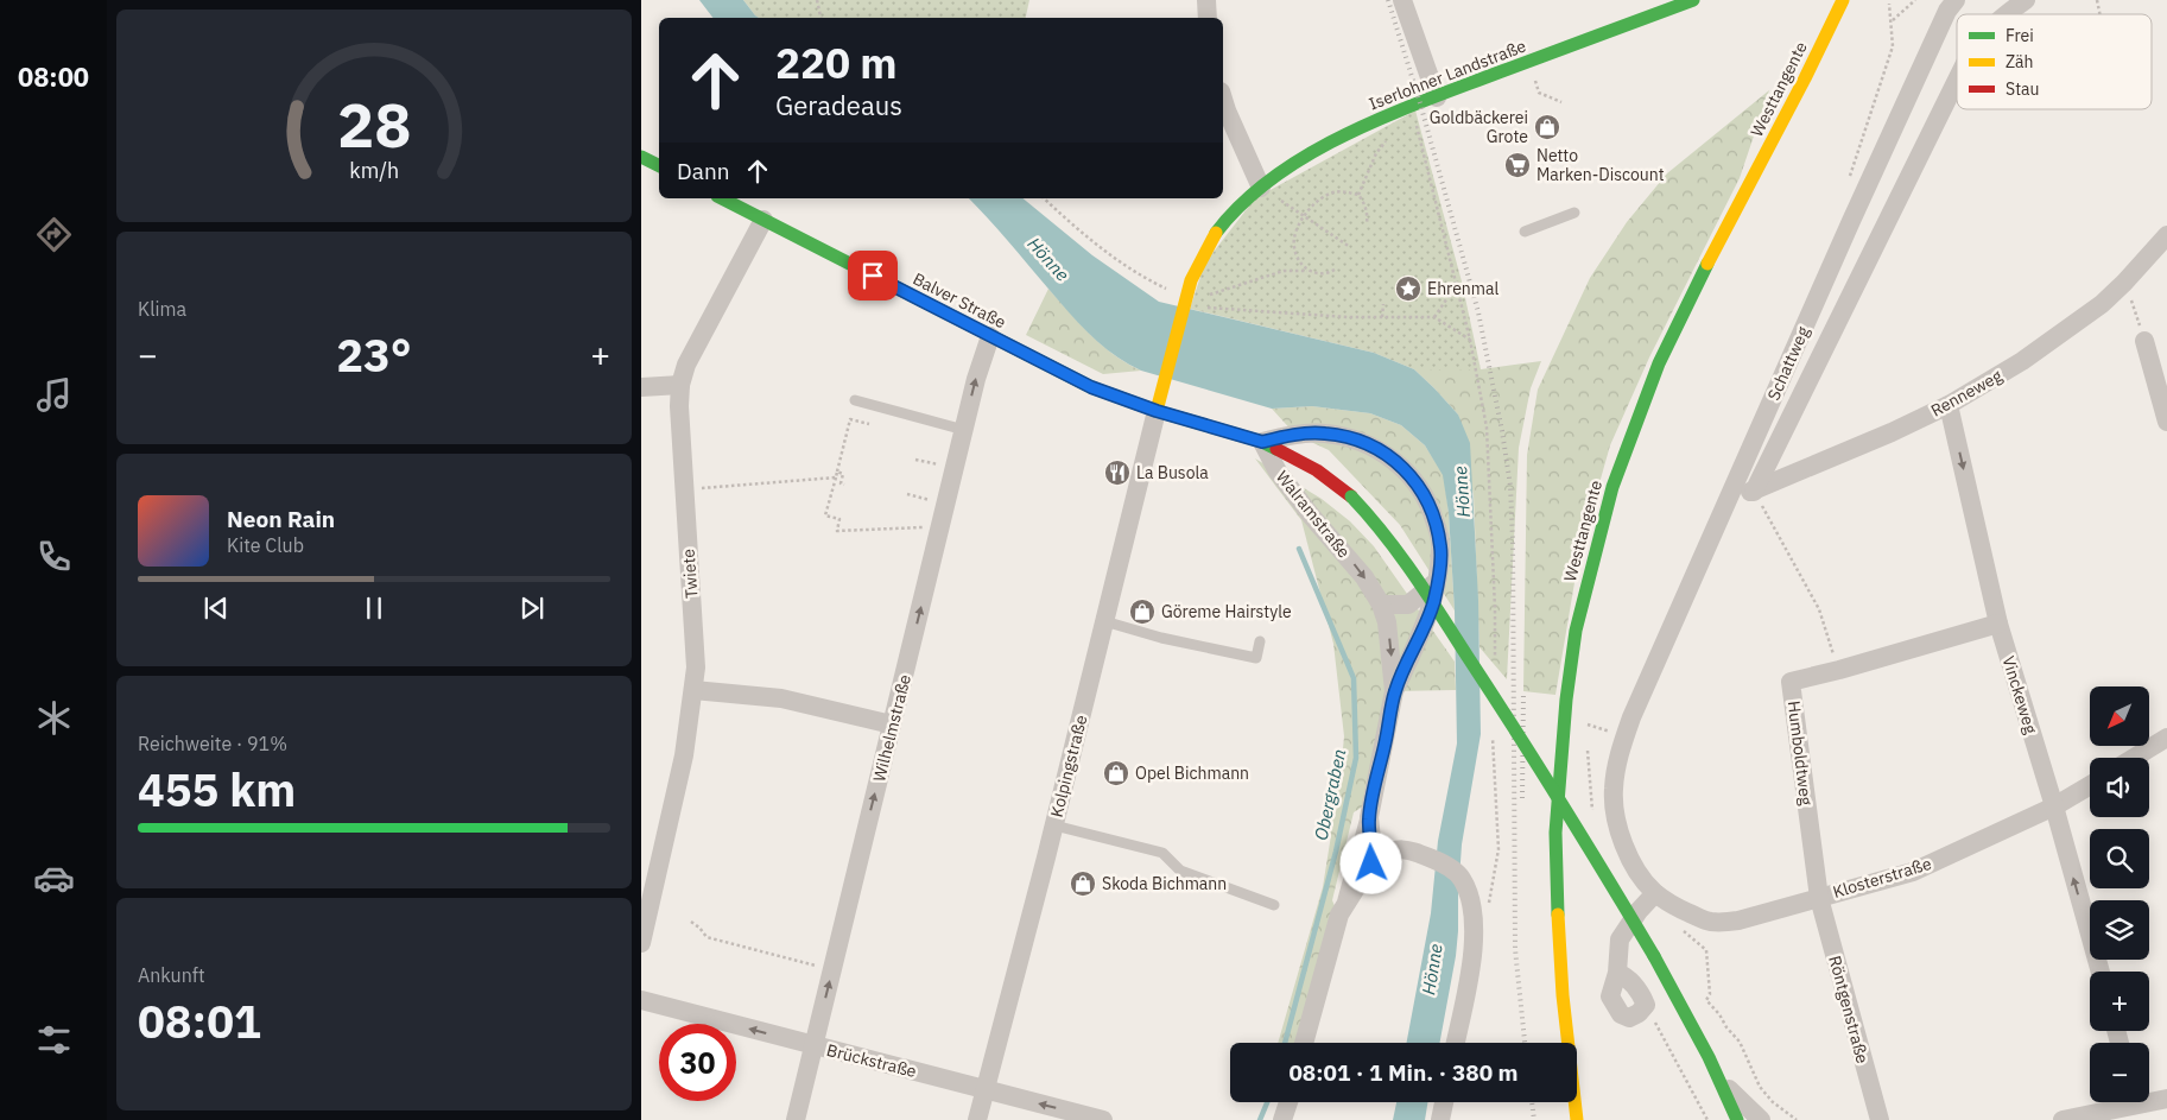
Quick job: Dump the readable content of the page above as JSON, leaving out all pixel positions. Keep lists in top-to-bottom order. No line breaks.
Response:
{"streets":{"street":["Iserlohner Landstraße","Westtangente","Balver Straße","Schattweg","Renneweg","Walramstraße","Twiete","Vinckeweg","Wilhelmstraße","Humboldtweg","Kolpingstraße","Klosterstraße","Röntgenstraße","Brückstraße"]},"crossings":[["Iserlohner Landstraße","Balver Straße"],["Iserlohner Landstraße","Kolpingstraße"],["Balver Straße","Walramstraße"],["Balver Straße","Twiete"],["Balver Straße","Wilhelmstraße"],["Balver Straße","Kolpingstraße"],["Schattweg","Renneweg"],["Schattweg","Klosterstraße"],["Renneweg","Vinckeweg"],["Vinckeweg","Humboldtweg"],["Vinckeweg","Klosterstraße"],["Wilhelmstraße","Brückstraße"],["Humboldtweg","Klosterstraße"],["Humboldtweg","Röntgenstraße"],["Kolpingstraße","Brückstraße"],["Klosterstraße","Röntgenstraße"]],"one_way":["Wilhelmstraße","Brückstraße"],"water":["Hönne","Obergraben"],"places":{"shop":["Goldbäckerei Grote","Göreme Hairstyle","Opel Bichmann","Skoda Bichmann"],"supermarket":["Netto Marken-Discount"],"place":["Ehrenmal"],"restaurant":["La Busola"]},"legend":["Frei","Zäh","Stau"],"north":"bottom left","page":{"tabs":"08:00","turn":["220 m","Geradeaus"],"then":"Dann","tile":["Klima",["Reichweite · 91%","455 km"],["Ankunft","08:01"]],"heat":["−","23°","+"],"song":["Neon Rain","Kite Club"],"map_buttons":["+","−"],"limit":"30","trip":"08:01 · 1 Min. · 380 m","gauge":["28","km/h"]}}
